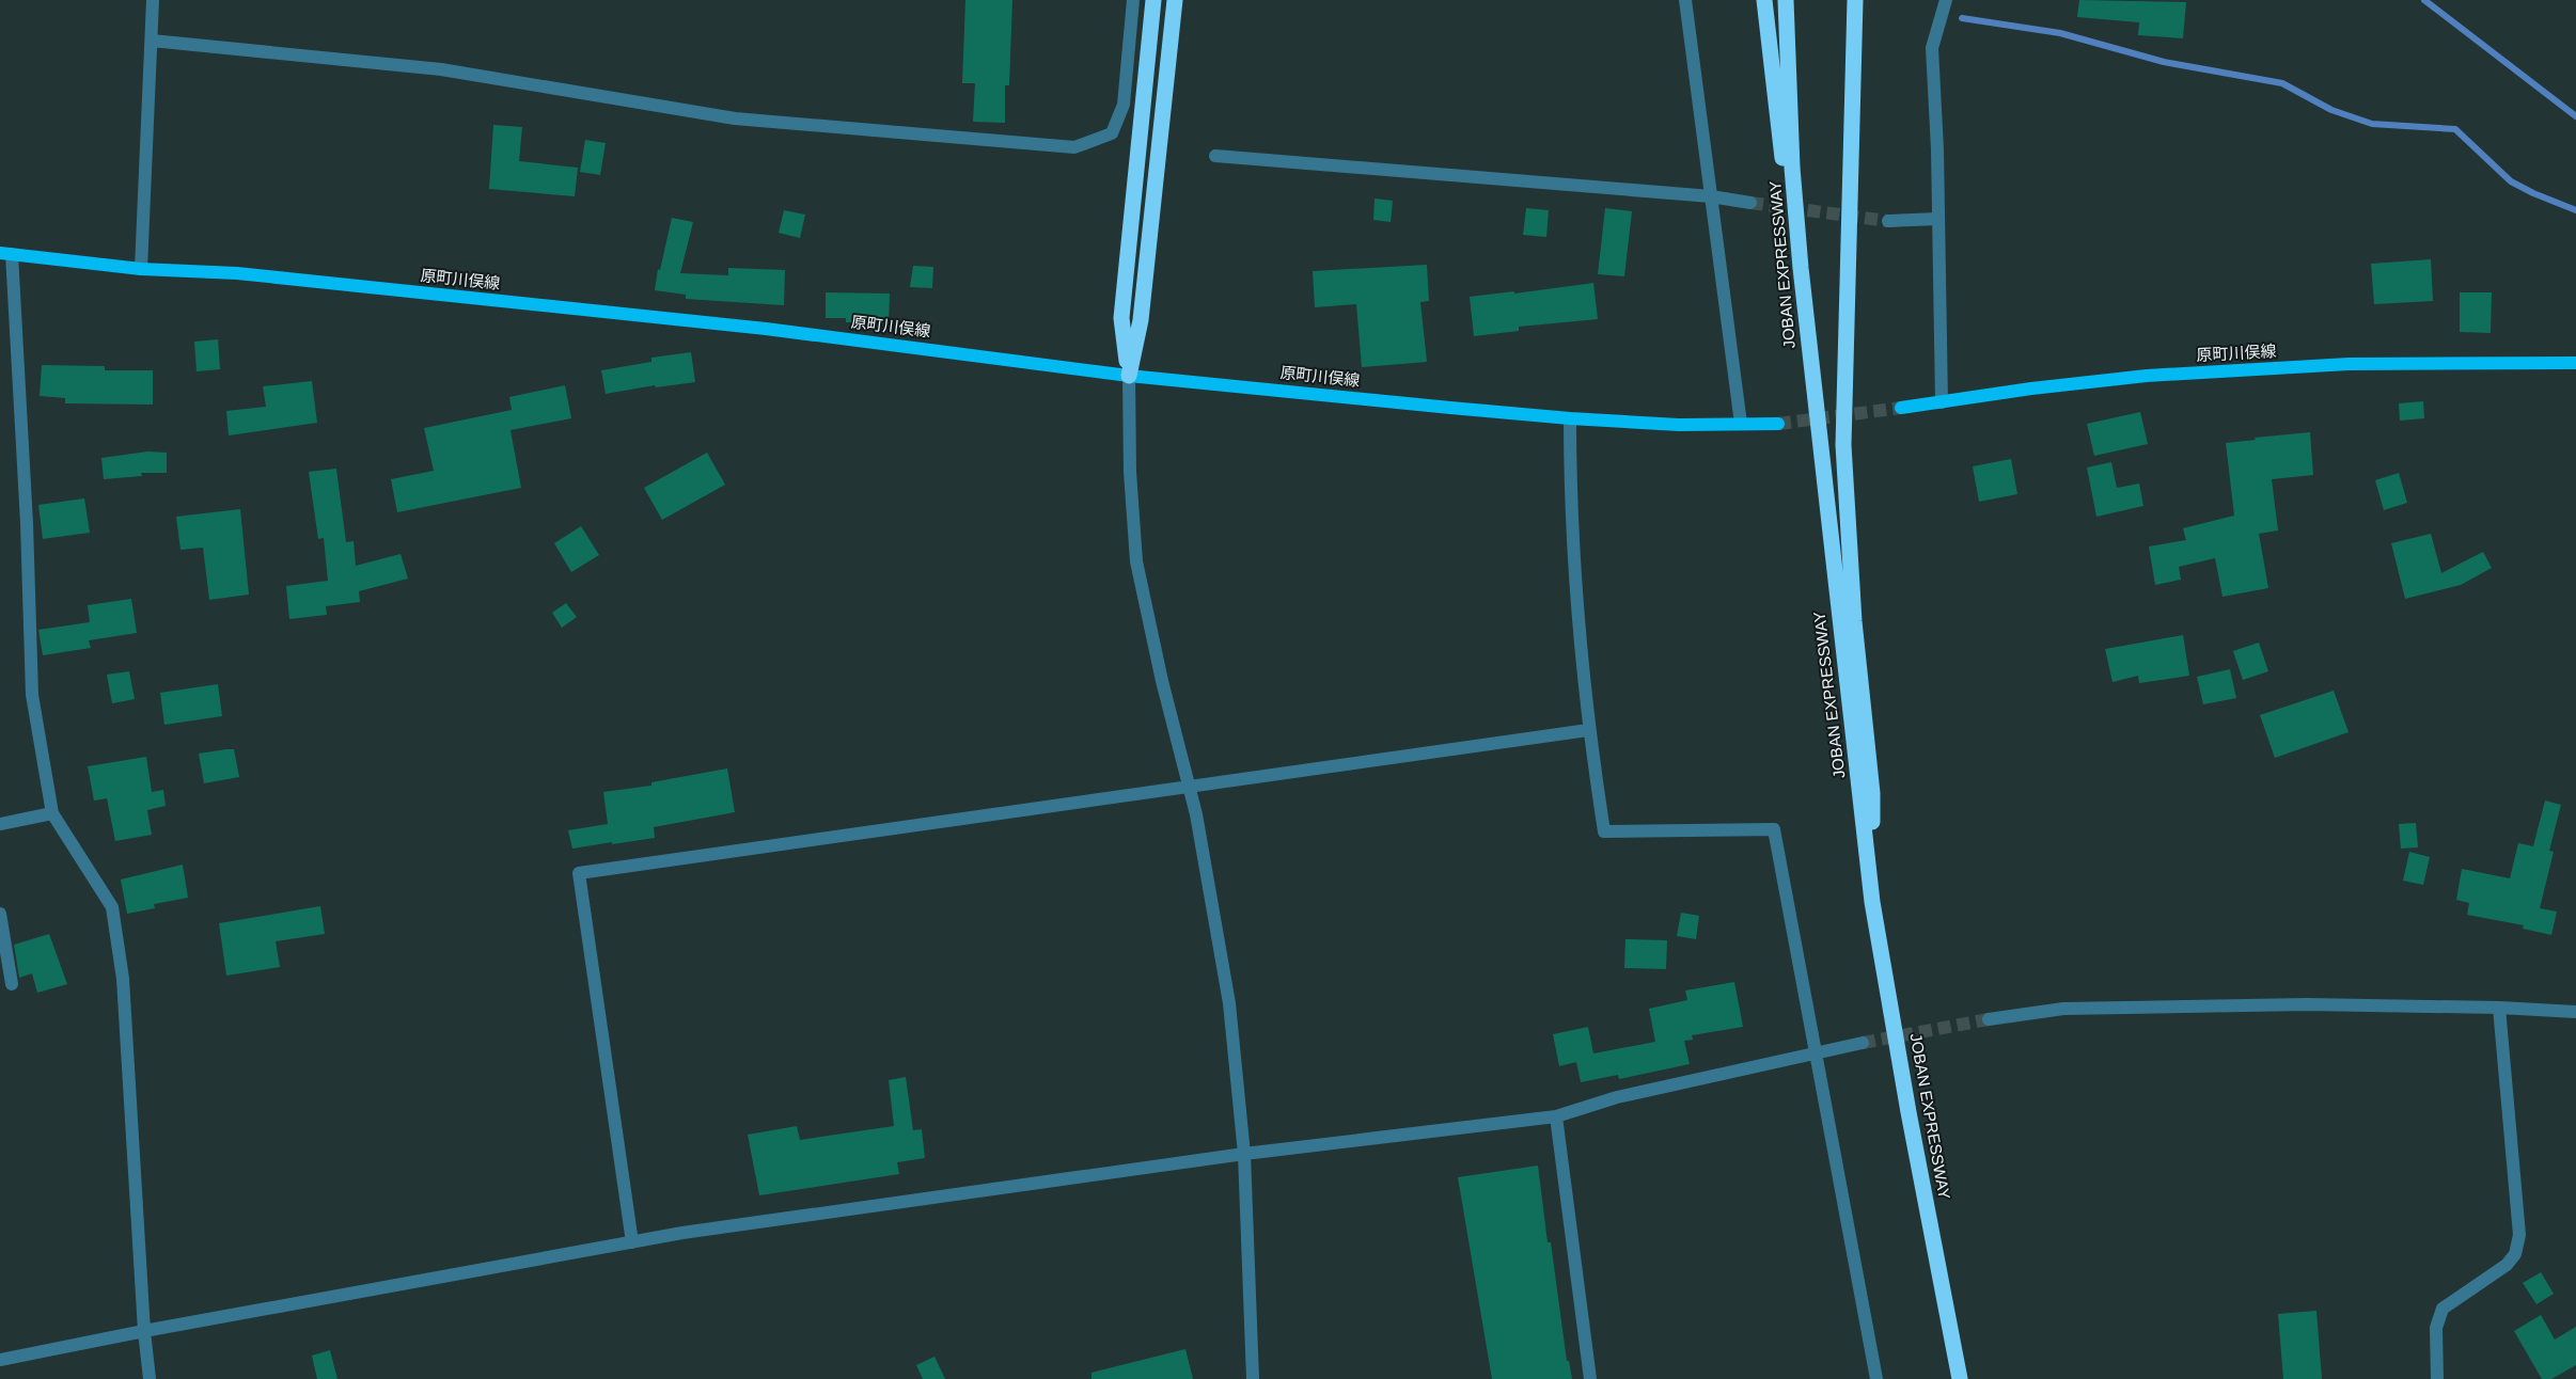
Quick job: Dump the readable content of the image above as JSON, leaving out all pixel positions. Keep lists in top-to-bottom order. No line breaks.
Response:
{"streets":{"highway":["JOBAN EXPRESSWAY"],"main road":["原町川俣線"]}}
